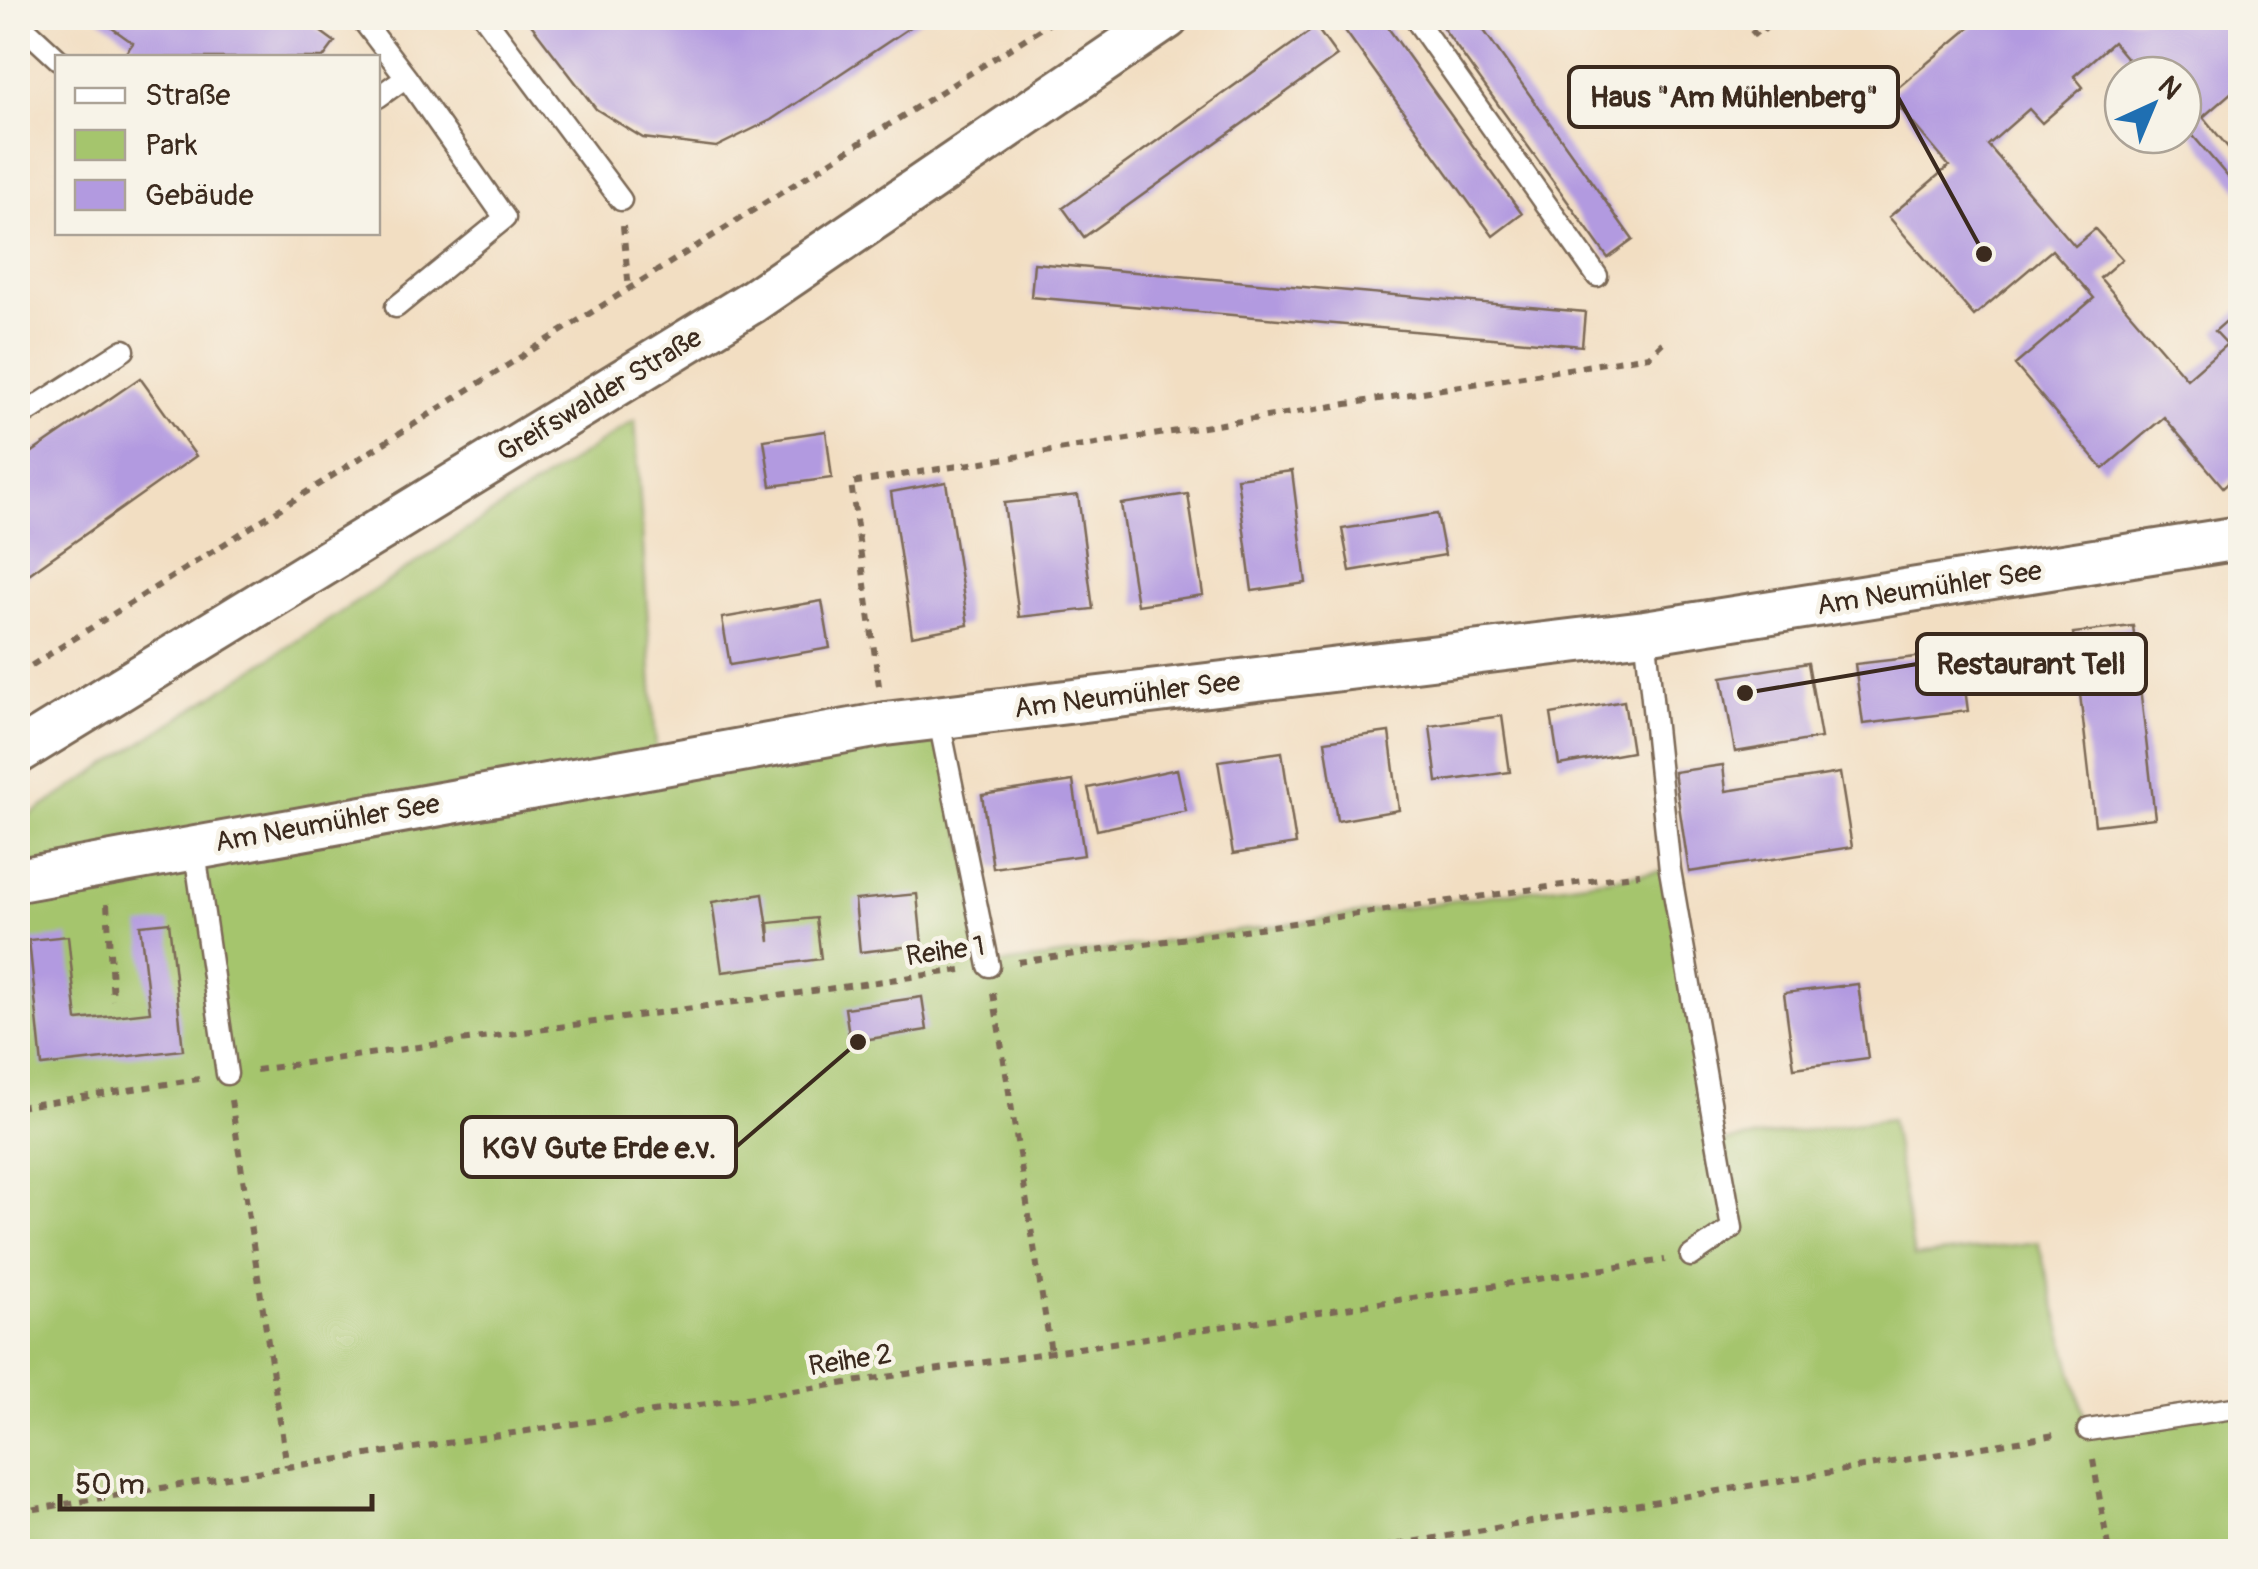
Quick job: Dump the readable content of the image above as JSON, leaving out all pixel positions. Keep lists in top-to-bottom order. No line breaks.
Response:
{"streets":{"street":["Greifswalder Straße","Am Neumühler See"],"path":["Reihe 1","Reihe 2"]},"places":["Haus \"Am Mühlenberg\"","Restaurant Tell","KGV Gute Erde e.v."],"legend":["Straße","Park","Gebäude"],"scale_bar":"50 m","north":"top right"}
